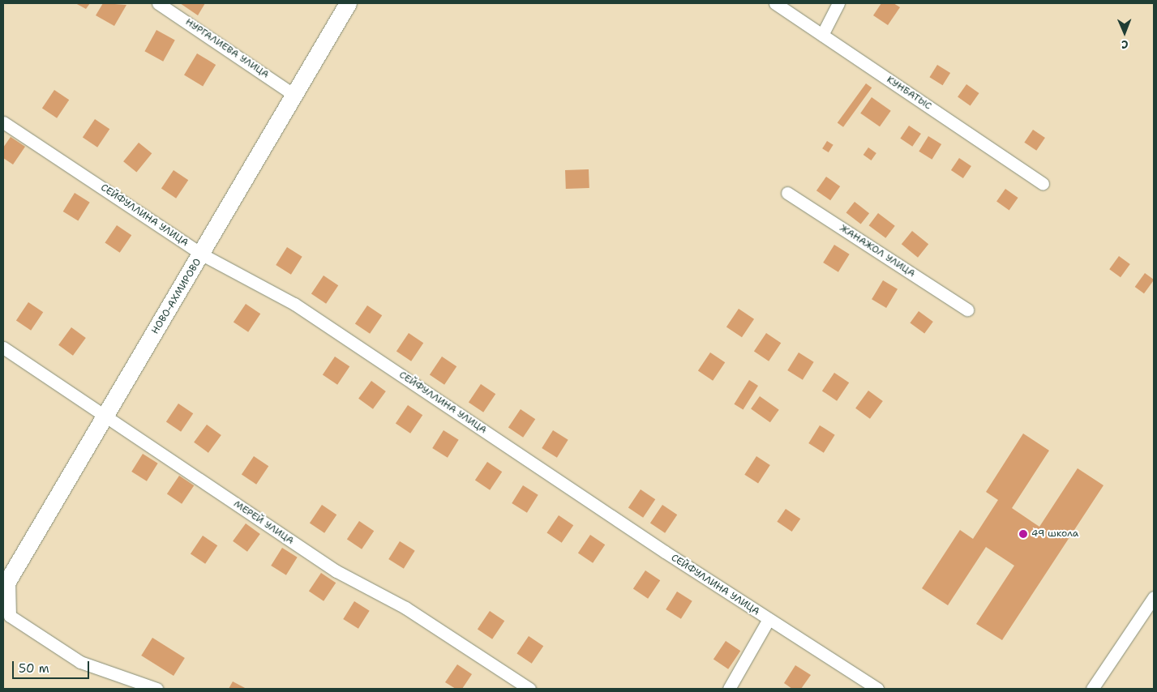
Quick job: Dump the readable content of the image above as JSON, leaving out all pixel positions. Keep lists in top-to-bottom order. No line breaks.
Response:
{"streets":{"street":["НУРГАЛИЕВА УЛИЦА","КУНБАТЫС","СЕЙФУЛЛИНА УЛИЦА","ЖАНАЖОЛ УЛИЦА","НОВО-АХМИРОВО","МЕРЕЙ УЛИЦА"]},"crossings":[["НУРГАЛИЕВА УЛИЦА","НОВО-АХМИРОВО"],["СЕЙФУЛЛИНА УЛИЦА","НОВО-АХМИРОВО"],["НОВО-АХМИРОВО","МЕРЕЙ УЛИЦА"]],"places":["49 школа"],"scale_bar":"50 m","north":"bottom"}
